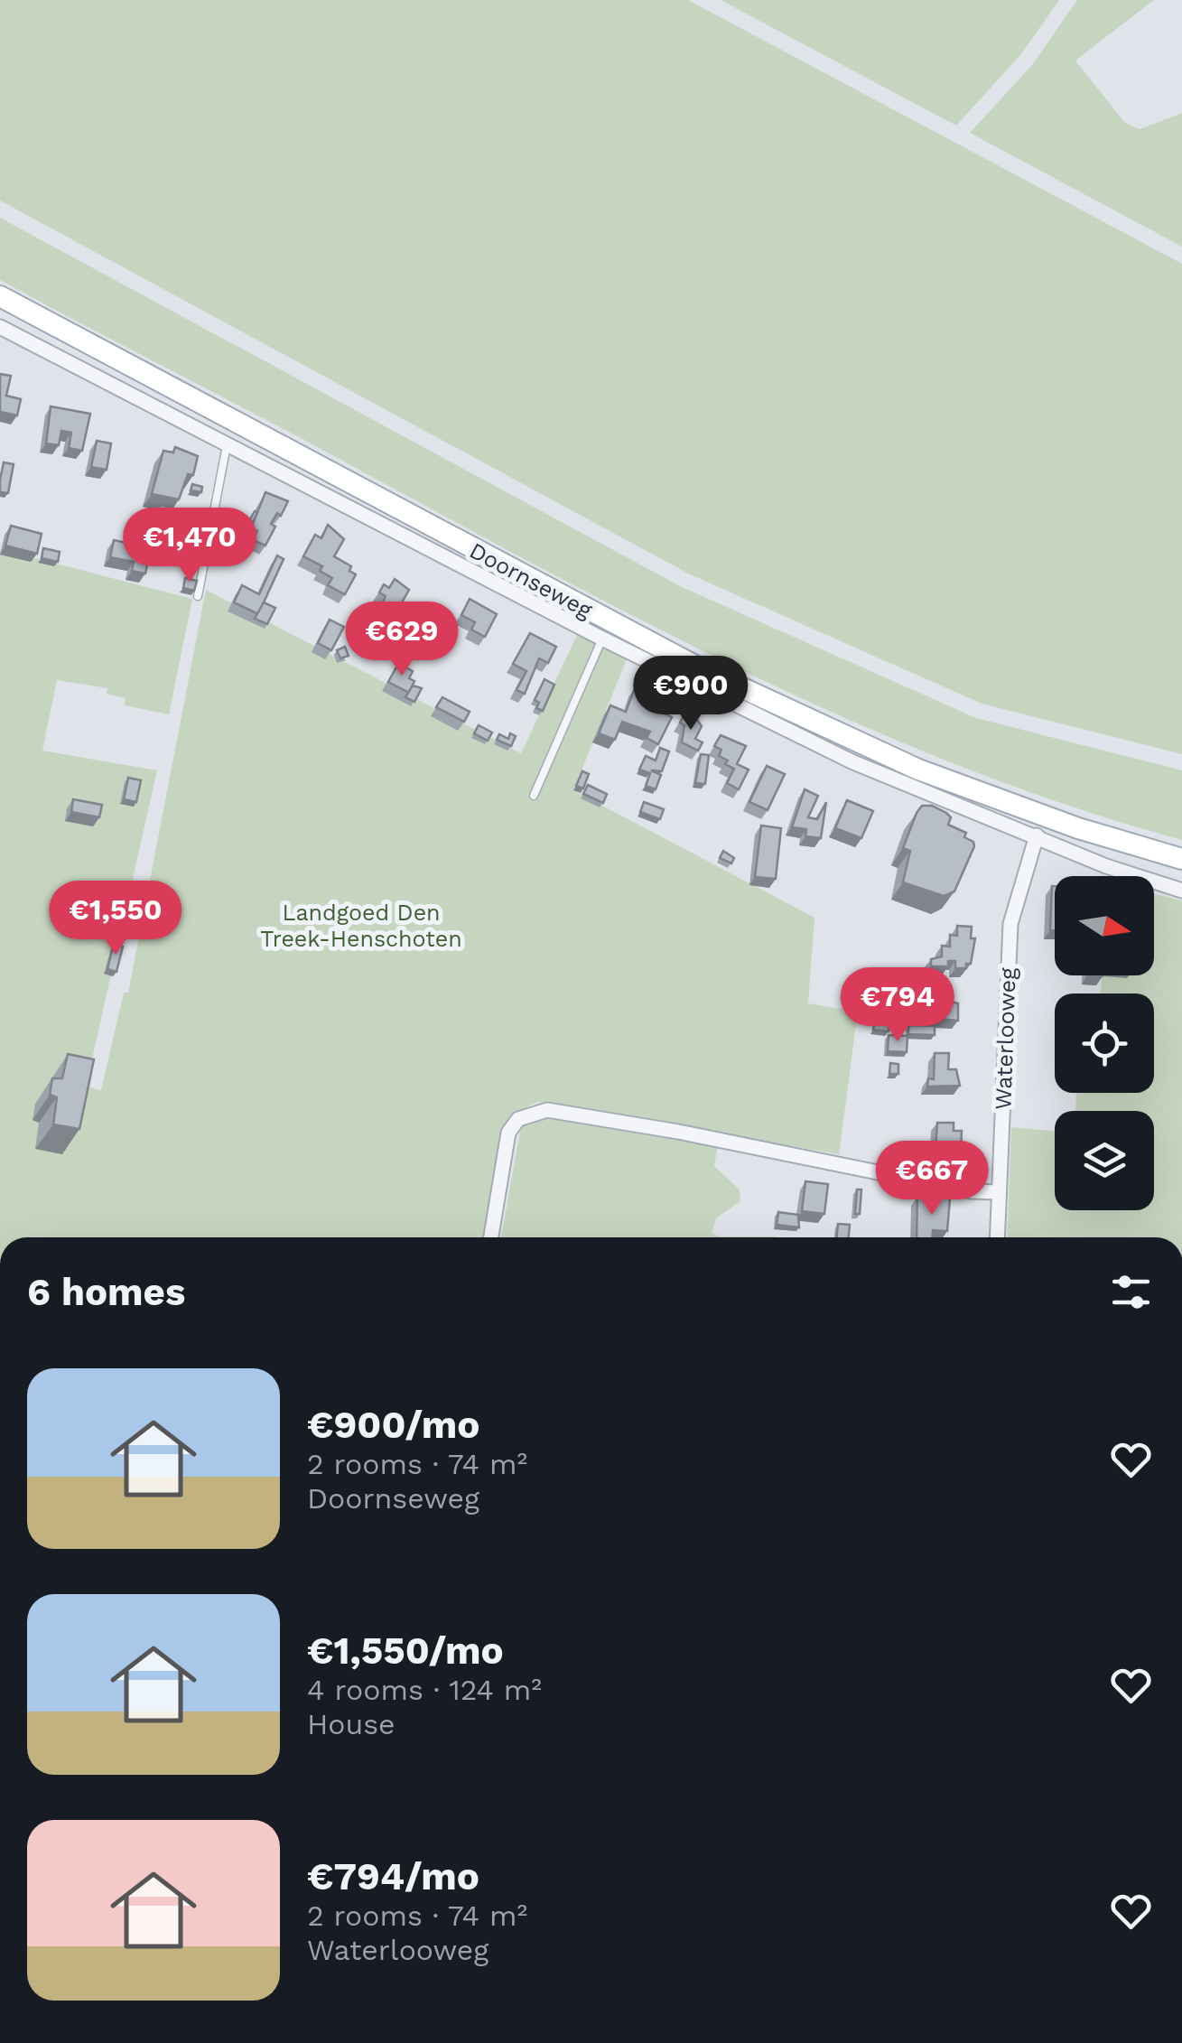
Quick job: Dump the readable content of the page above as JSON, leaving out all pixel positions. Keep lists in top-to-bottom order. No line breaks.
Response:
{"streets":{"main road":["Doornseweg"],"street":["Waterlooweg"]},"crossings":[["Doornseweg","Waterlooweg"]],"parks":["Landgoed Den Treek-Henschoten"],"north":"right","page":{"price":["€1,470","€629","€900","€1,550","€794","€667"],"heading":"6 homes","list":[{"name":"€900/mo","note":"2 rooms · 74 m² · Doornseweg"},{"name":"€1,550/mo","note":"4 rooms · 124 m² · House"},{"name":"€794/mo","note":"2 rooms · 74 m² · Waterlooweg"}]}}
